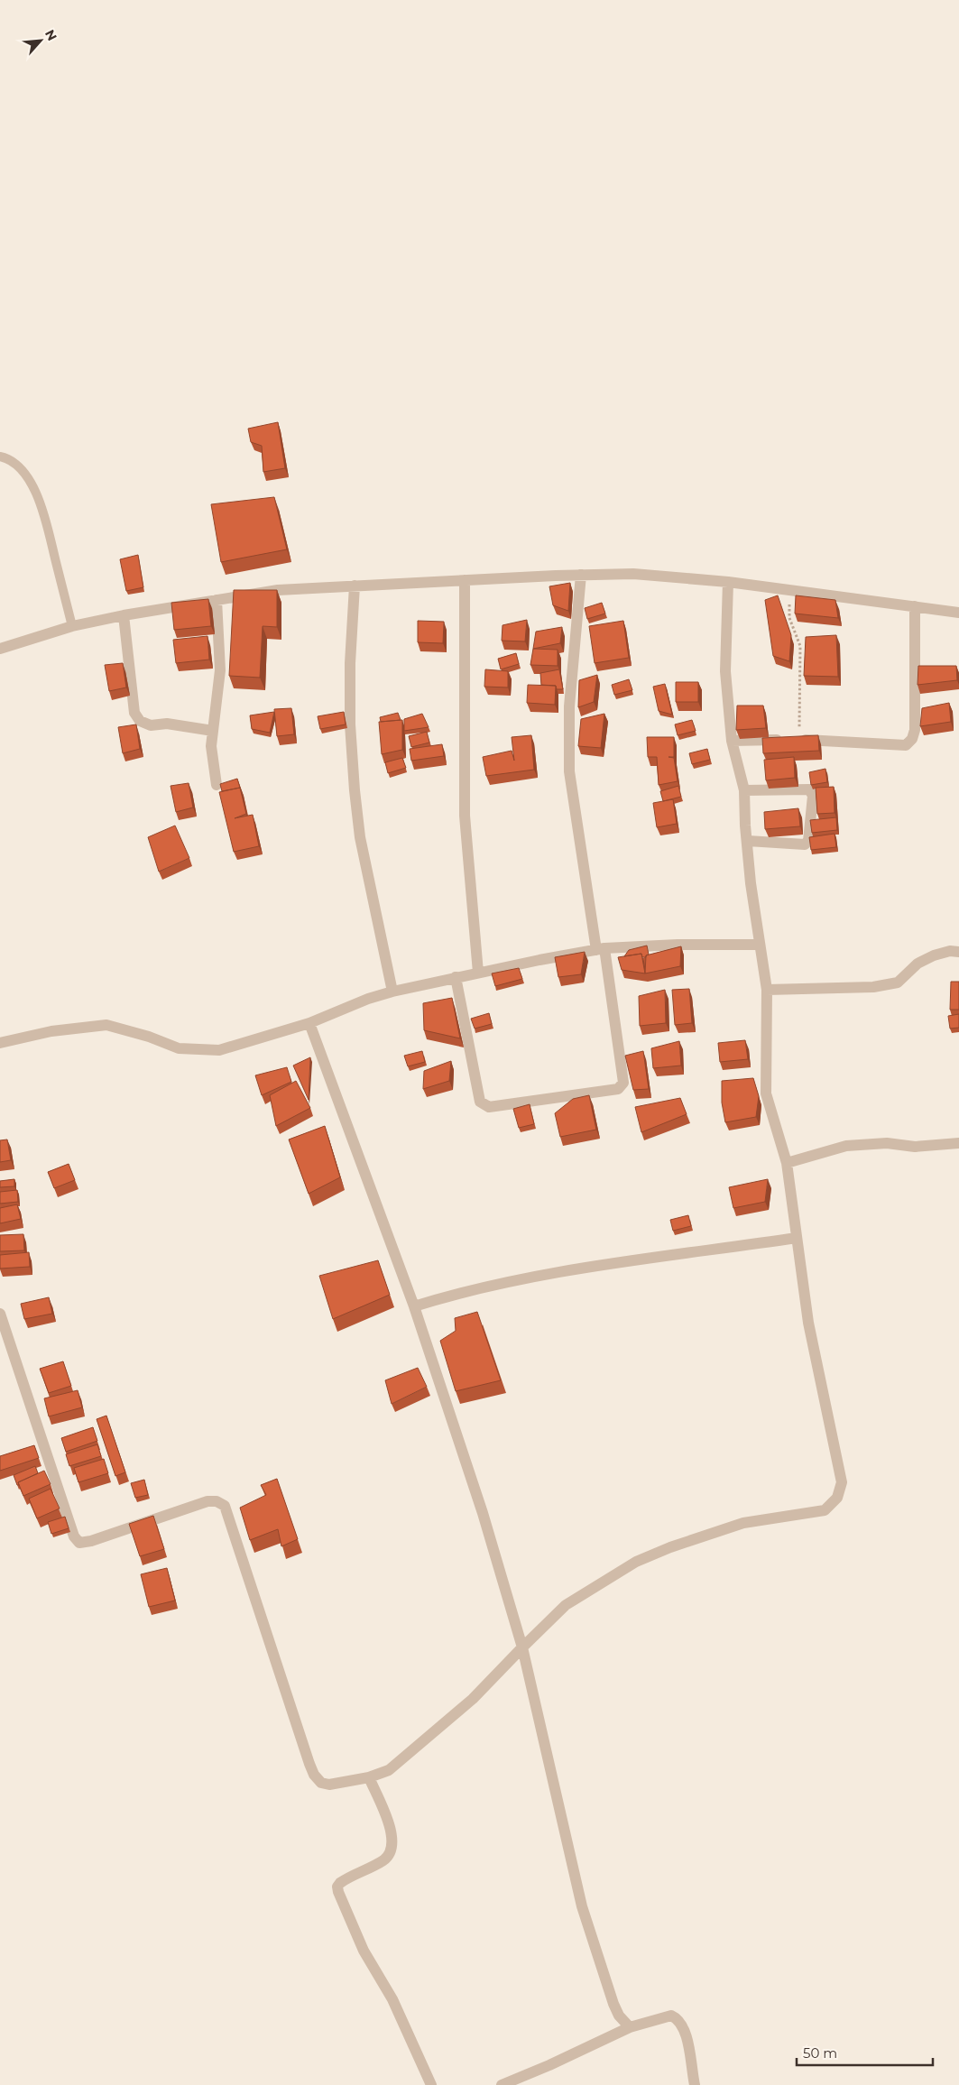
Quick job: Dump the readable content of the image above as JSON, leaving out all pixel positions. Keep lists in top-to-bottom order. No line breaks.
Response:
{"scale_bar":"50 m","north":"top right"}
